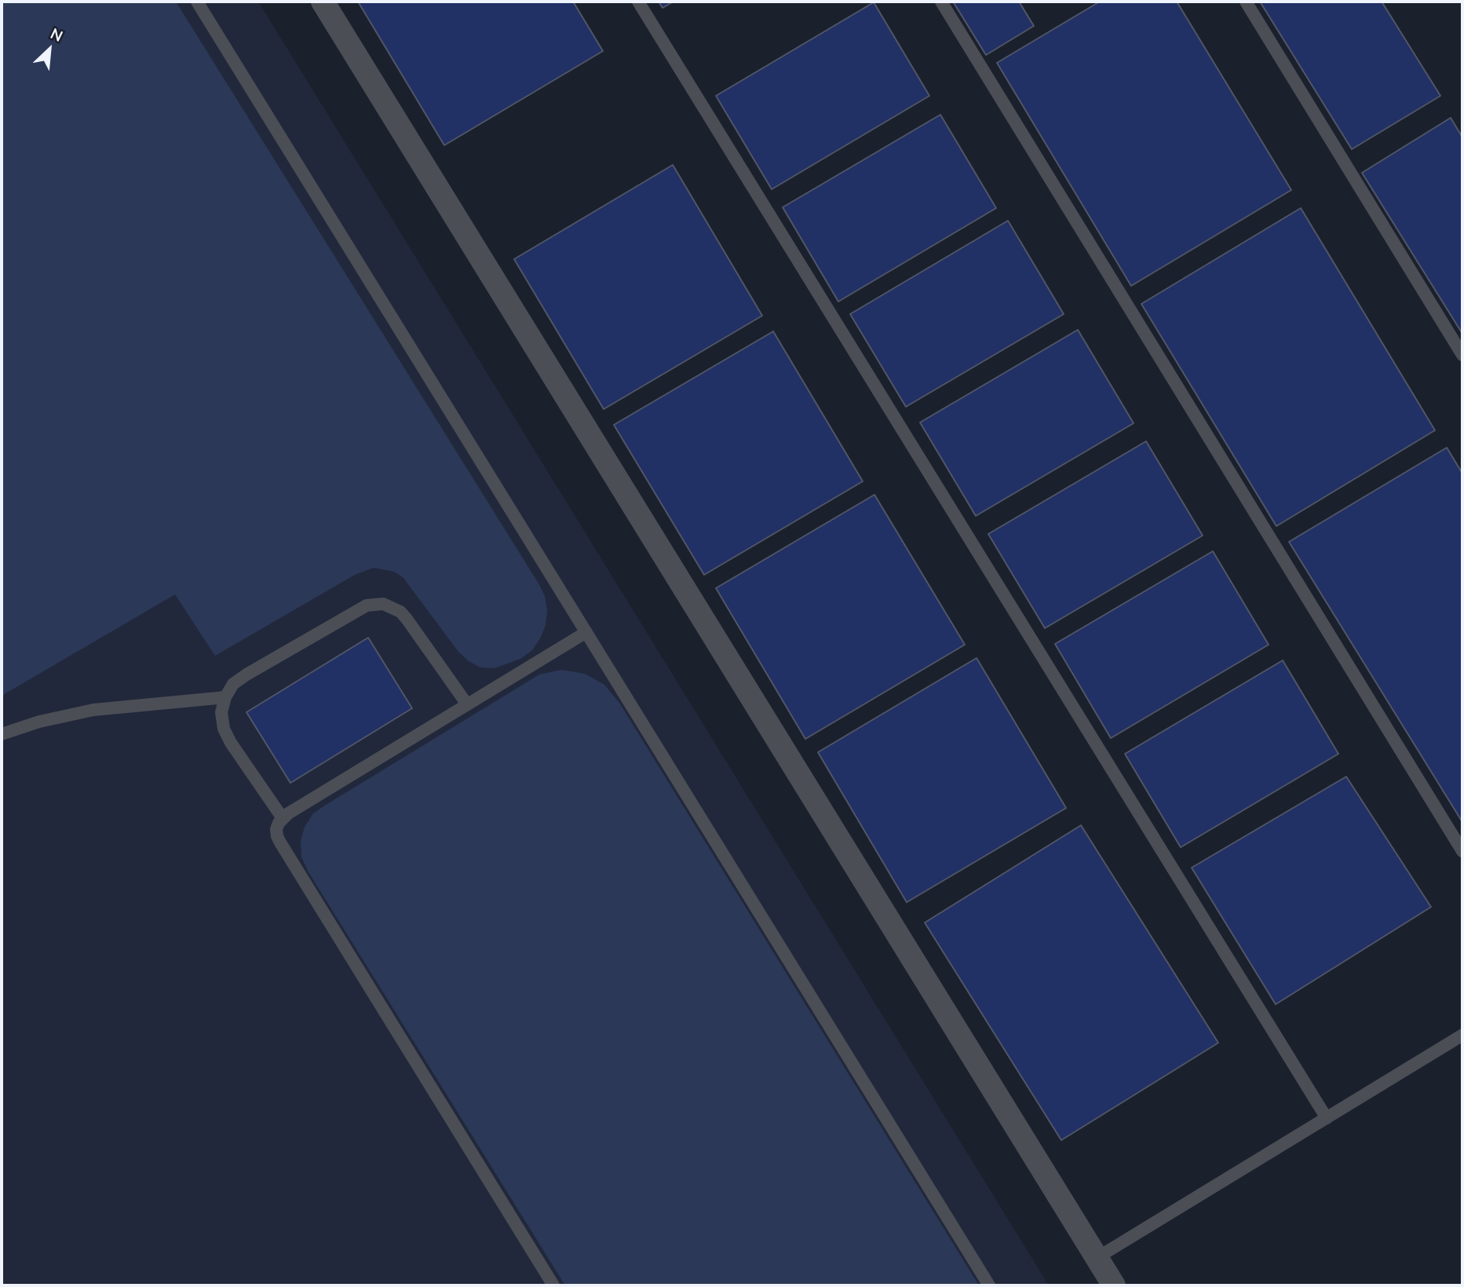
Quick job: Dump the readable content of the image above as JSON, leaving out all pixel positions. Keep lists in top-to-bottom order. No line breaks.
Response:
{"north":"top right"}
